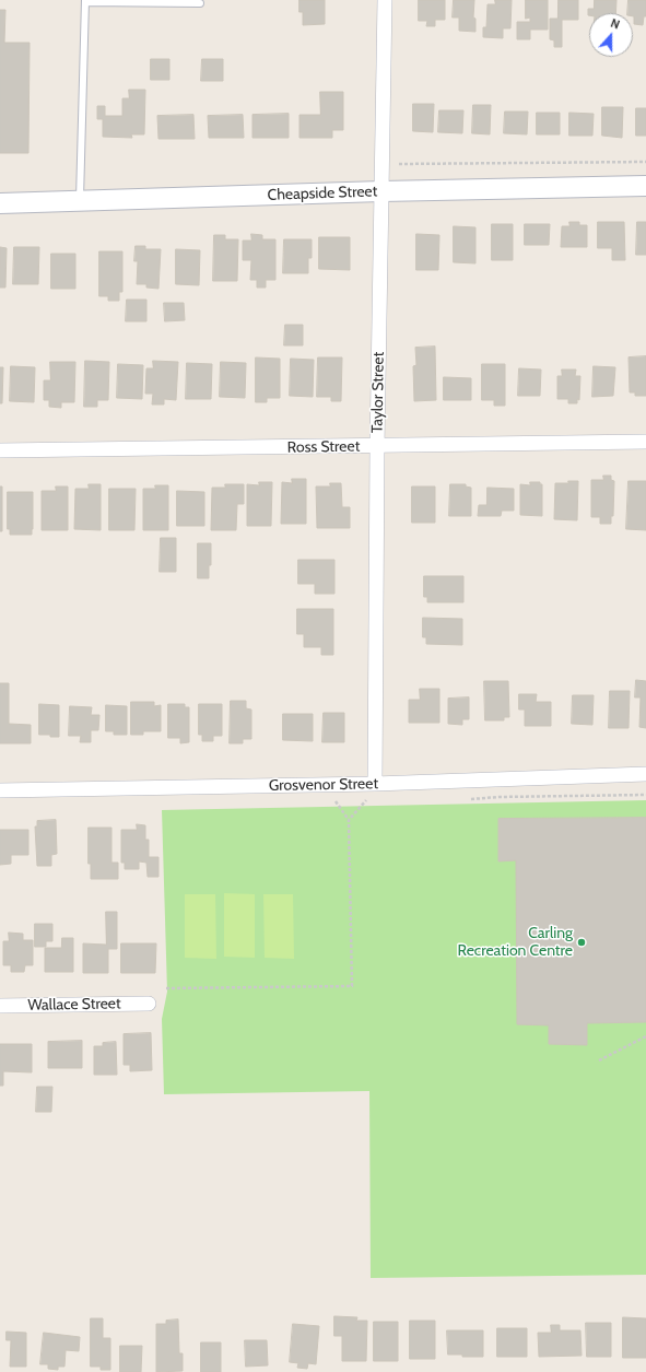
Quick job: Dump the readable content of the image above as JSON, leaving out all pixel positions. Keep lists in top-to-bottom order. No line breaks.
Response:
{"streets":{"street":["Cheapside Street","Taylor Street","Ross Street","Grosvenor Street","Wallace Street"]},"crossings":[["Cheapside Street","Taylor Street"],["Taylor Street","Ross Street"],["Taylor Street","Grosvenor Street"]],"places":["Carling Recreation Centre"],"north":"top"}
